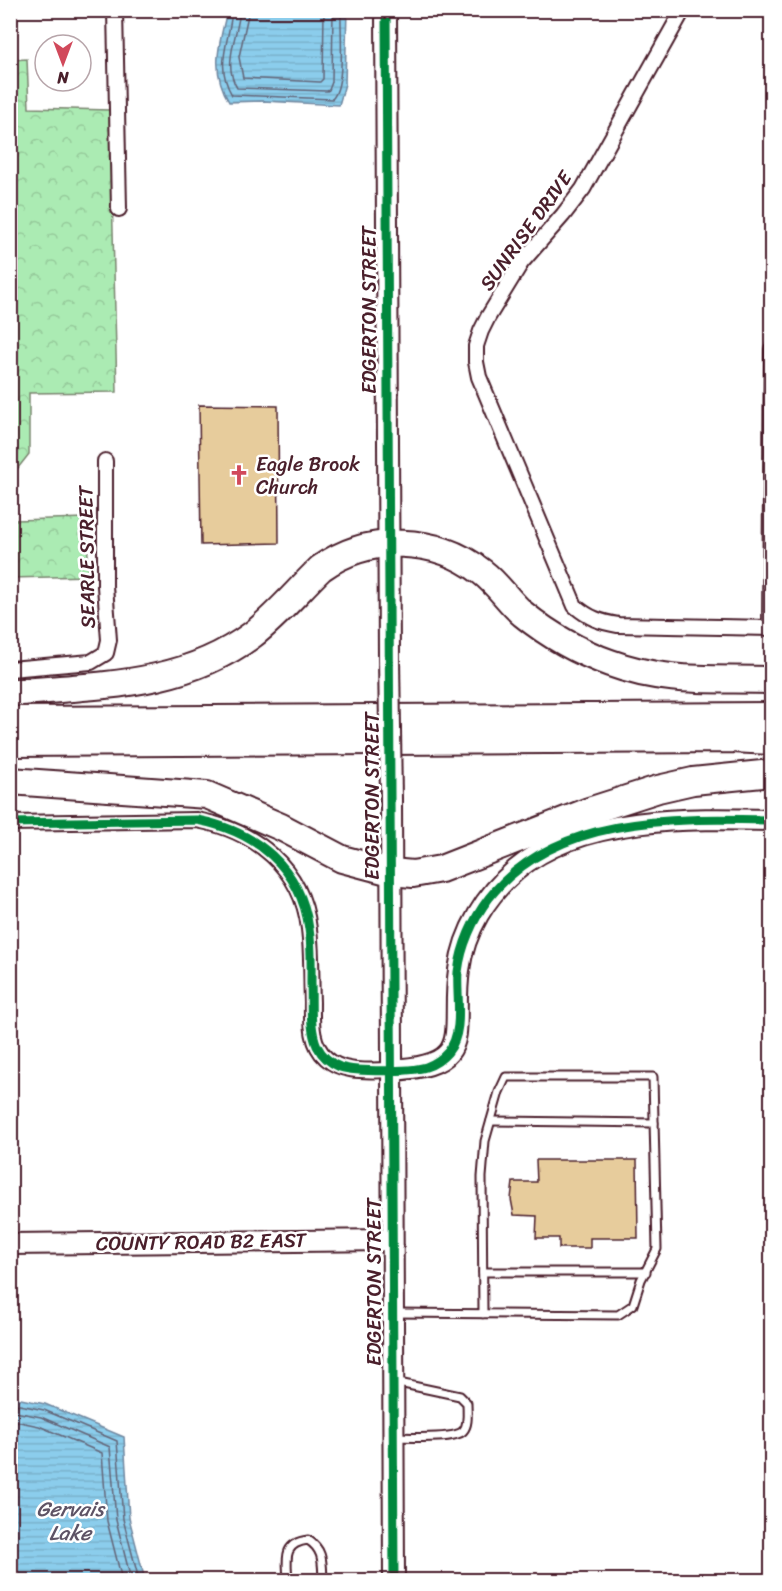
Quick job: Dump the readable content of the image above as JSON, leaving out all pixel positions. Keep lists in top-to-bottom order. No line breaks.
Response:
{"streets":{"street":["SUNRISE DRIVE","EDGERTON STREET","SEARLE STREET","COUNTY ROAD B2 EAST"]},"crossings":[["EDGERTON STREET","COUNTY ROAD B2 EAST"]],"water":["Gervais Lake"],"places":{"church":["Eagle Brook Church"]},"north":"bottom"}
